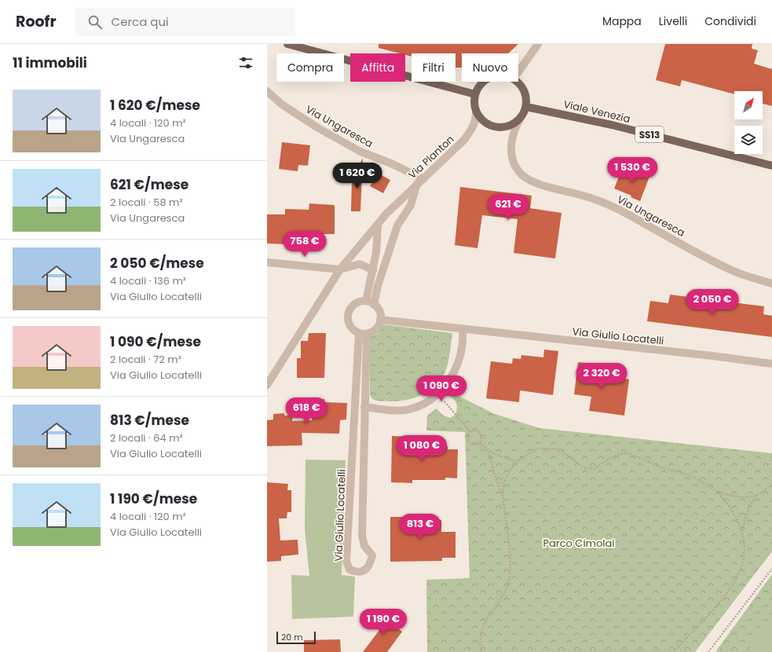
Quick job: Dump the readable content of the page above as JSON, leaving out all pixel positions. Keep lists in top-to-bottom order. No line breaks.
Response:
{"streets":{"main road":["Viale Venezia","SS13"],"street":["Via Ungaresca","Via Planton","Via Giulio Locatelli"]},"crossings":[["Via Ungaresca","Via Planton"]],"parks":["Parco Cimolai"],"scale_bar":"20 m","north":"top right","page":{"header":"Roofr","search":"Cerca qui","nav":["Mappa","Livelli","Condividi"],"heading":"11 immobili","chip":["Compra","Affitta","Filtri","Nuovo"],"list":[{"name":"1 620 €/mese","note":"4 locali · 120 m² · Via Ungaresca"},{"name":"621 €/mese","note":"2 locali · 58 m² · Via Ungaresca"},{"name":"2 050 €/mese","note":"4 locali · 136 m² · Via Giulio Locatelli"},{"name":"1 090 €/mese","note":"2 locali · 72 m² · Via Giulio Locatelli"},{"name":"813 €/mese","note":"2 locali · 64 m² · Via Giulio Locatelli"},{"name":"1 190 €/mese","note":"4 locali · 120 m² · Via Giulio Locatelli"}],"price":["1 530 €","1 620 €","621 €","758 €","2 050 €","2 320 €","1 090 €","618 €","1 080 €","813 €","1 190 €"],"scale":"20 m"}}
